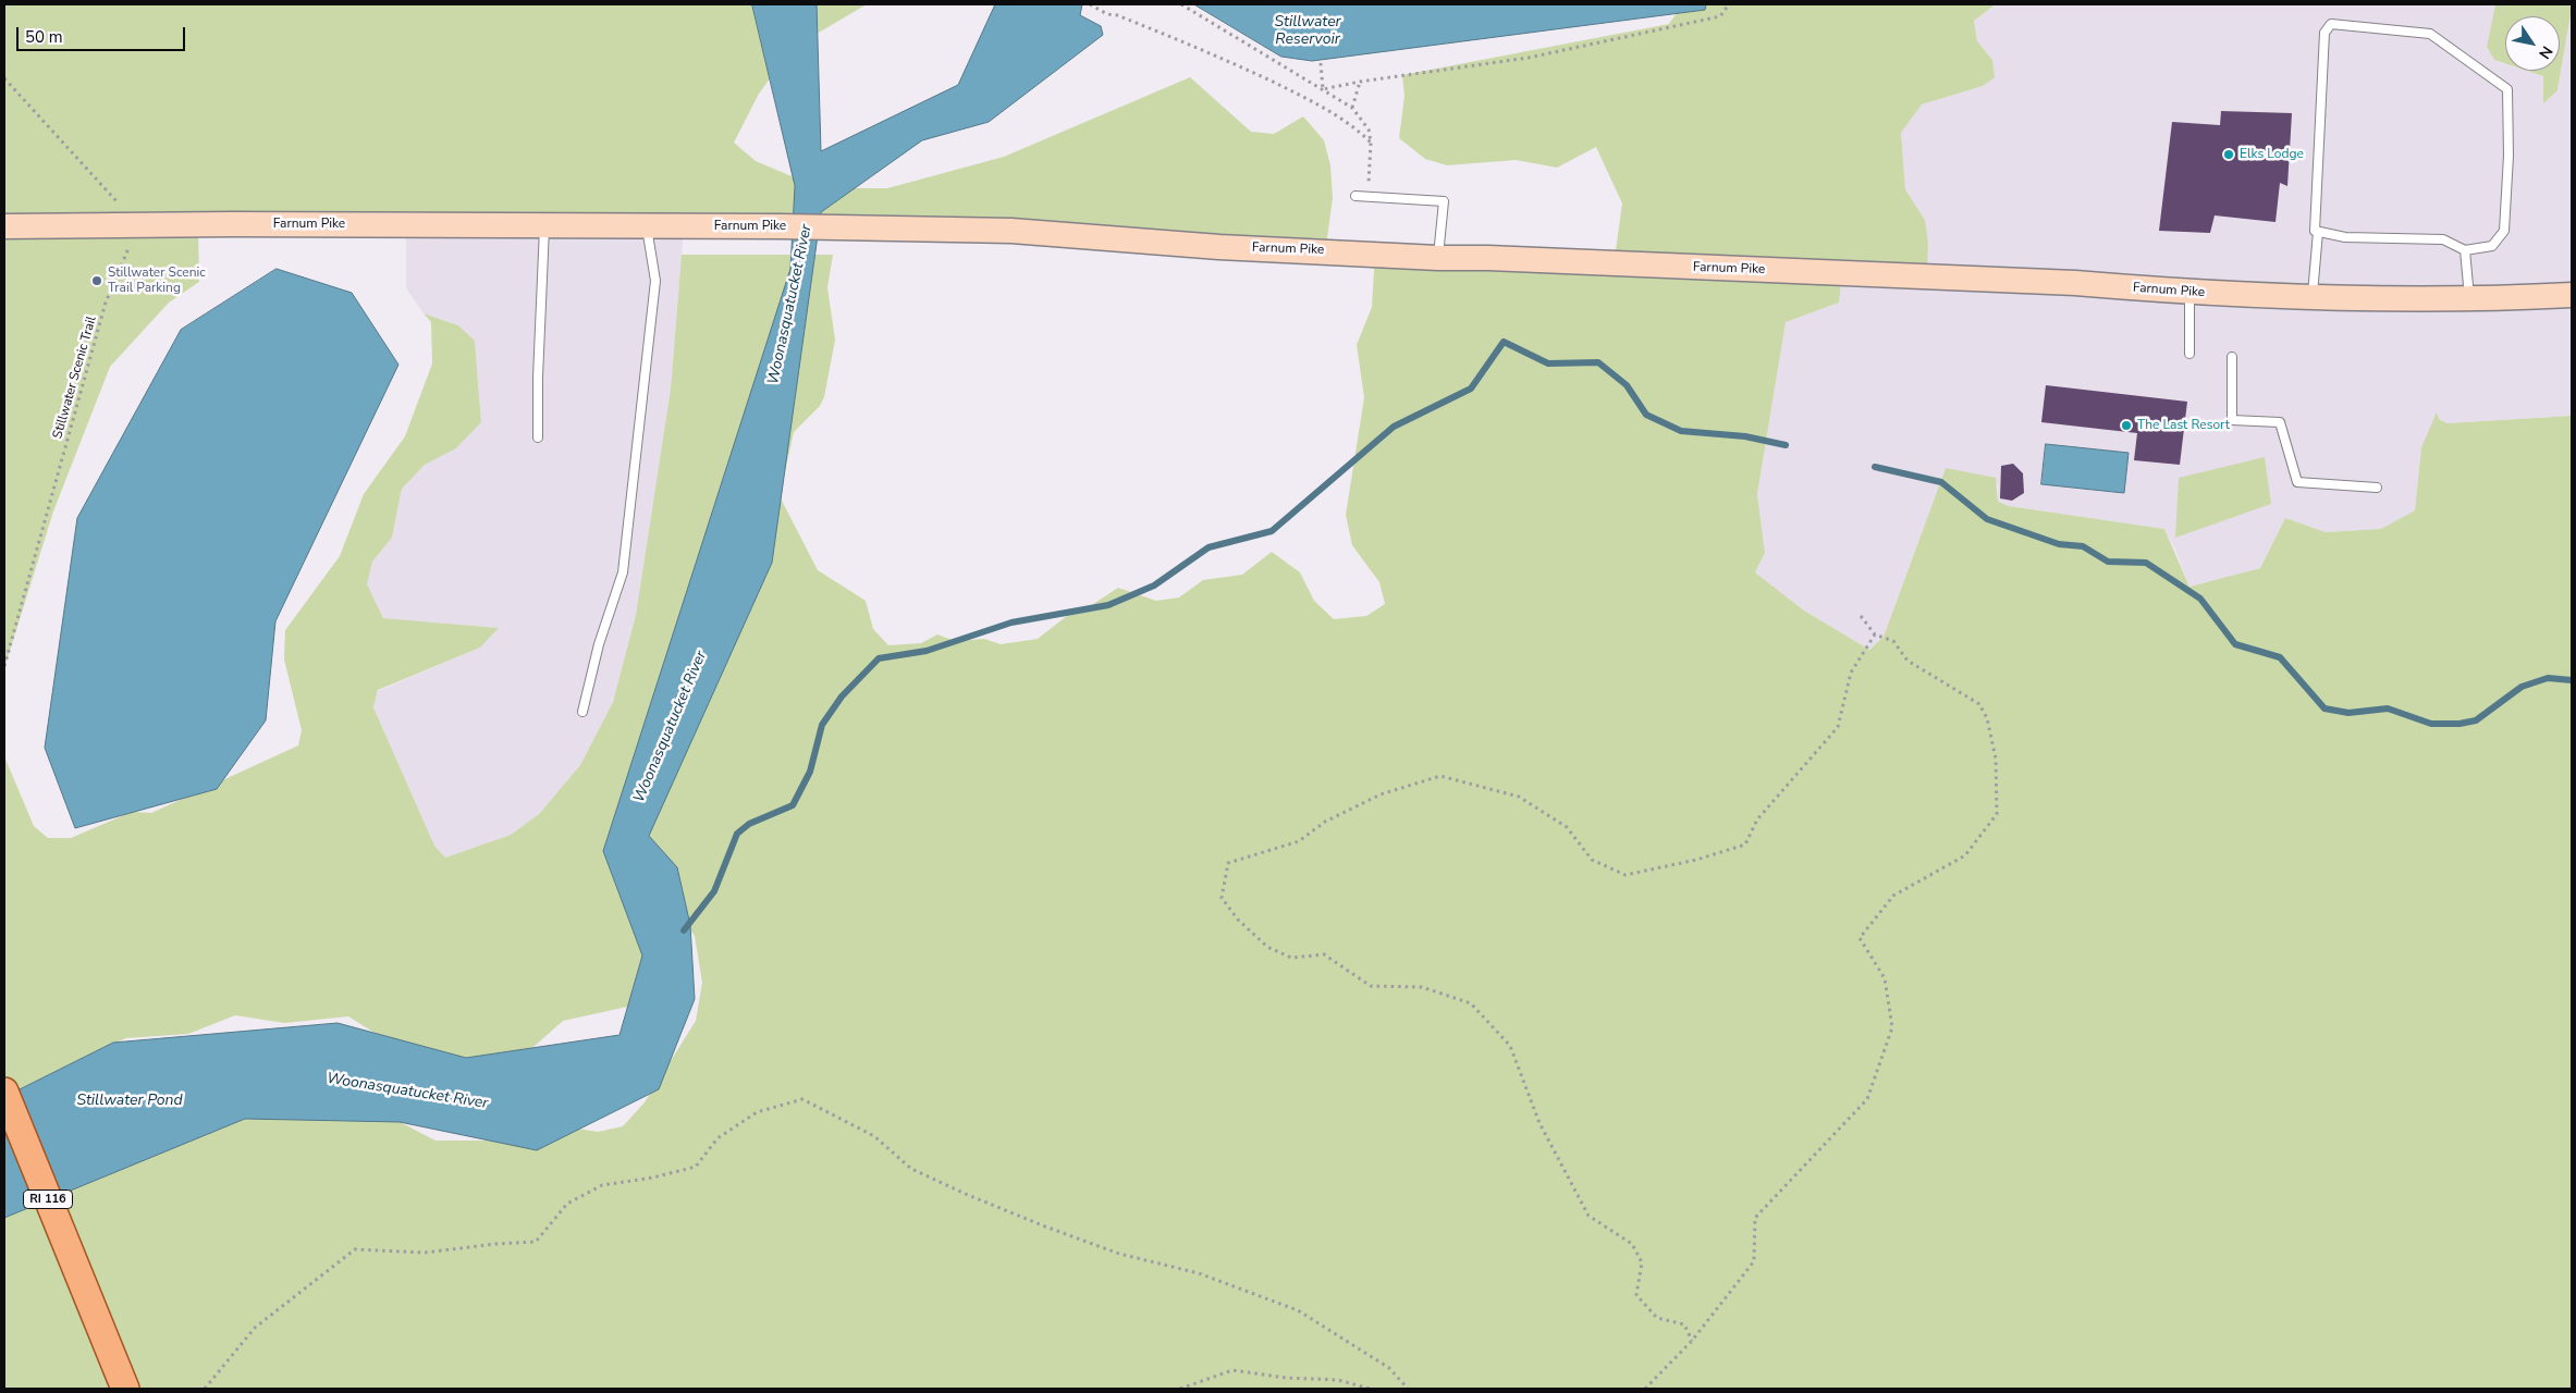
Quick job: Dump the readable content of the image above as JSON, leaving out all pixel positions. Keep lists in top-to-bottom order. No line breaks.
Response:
{"streets":{"main road":["Farnum Pike","RI 116"],"path":["Stillwater Scenic Trail"]},"crossings":[["Farnum Pike","Stillwater Scenic Trail"]],"water":["Stillwater Reservoir","Woonasquatucket River","Stillwater Pond"],"places":["Elks Lodge","Stillwater Scenic Trail Parking","The Last Resort"],"scale_bar":"50 m","north":"bottom right"}
